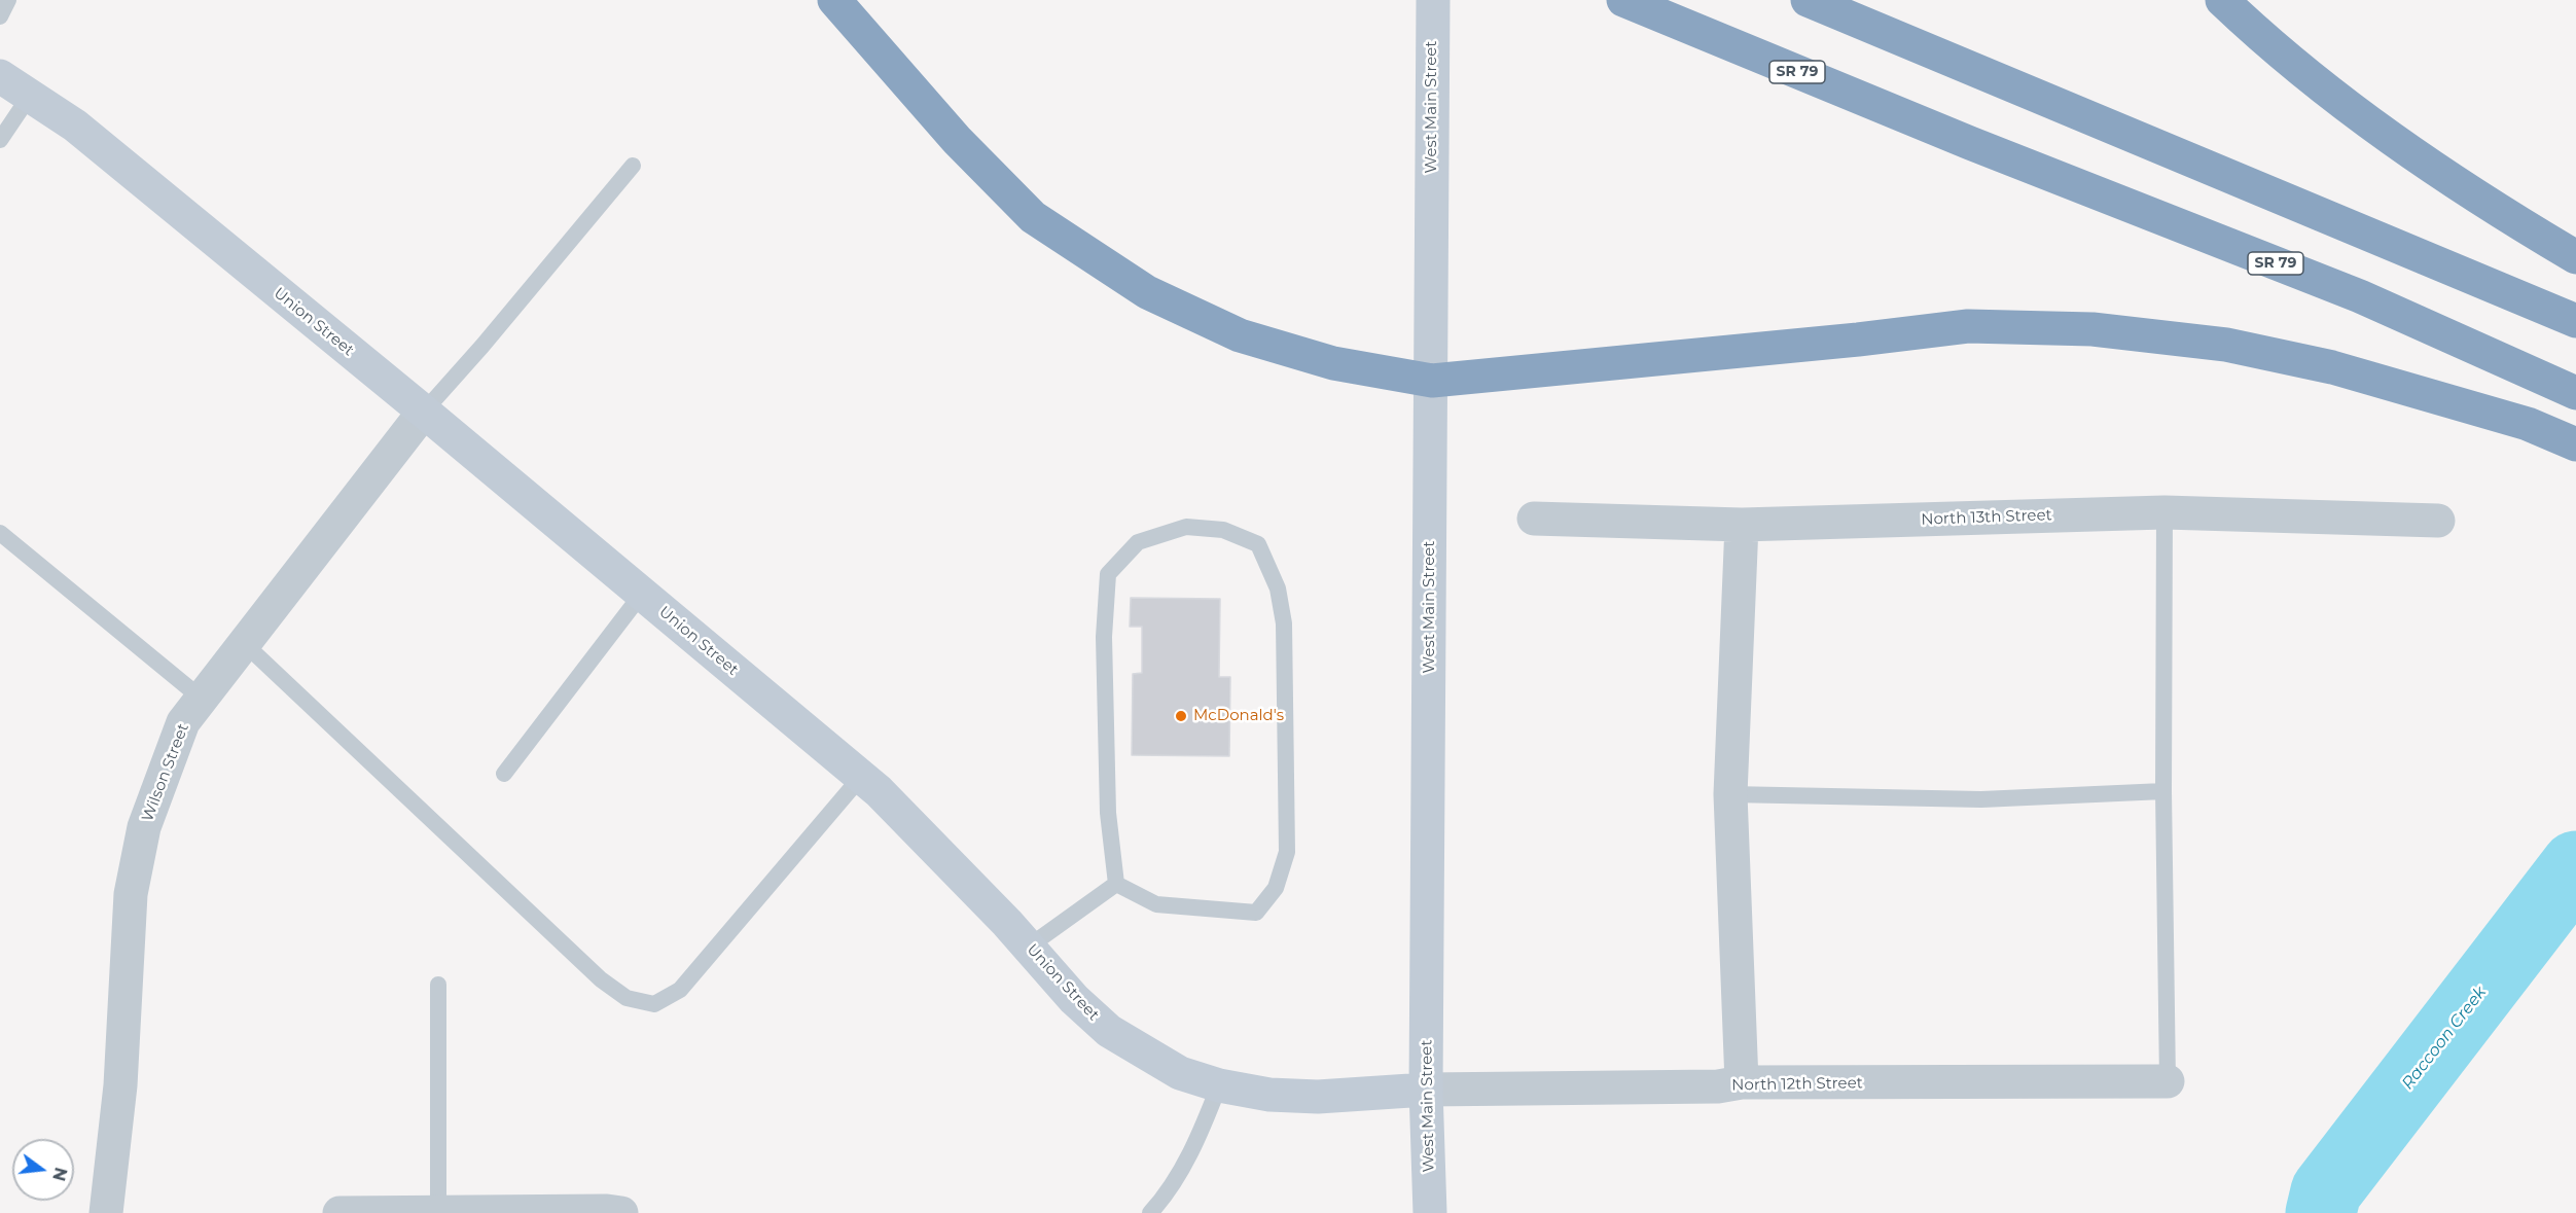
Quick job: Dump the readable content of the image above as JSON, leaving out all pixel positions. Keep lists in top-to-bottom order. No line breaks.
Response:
{"streets":{"highway":["SR 79"],"street":["West Main Street","Union Street","North 13th Street","Wilson Street","North 12th Street"]},"crossings":[["West Main Street","Union Street"],["West Main Street","North 12th Street"],["Union Street","Wilson Street"],["Union Street","North 12th Street"]],"water":["Raccoon Creek"],"places":["McDonald's"],"north":"right"}
